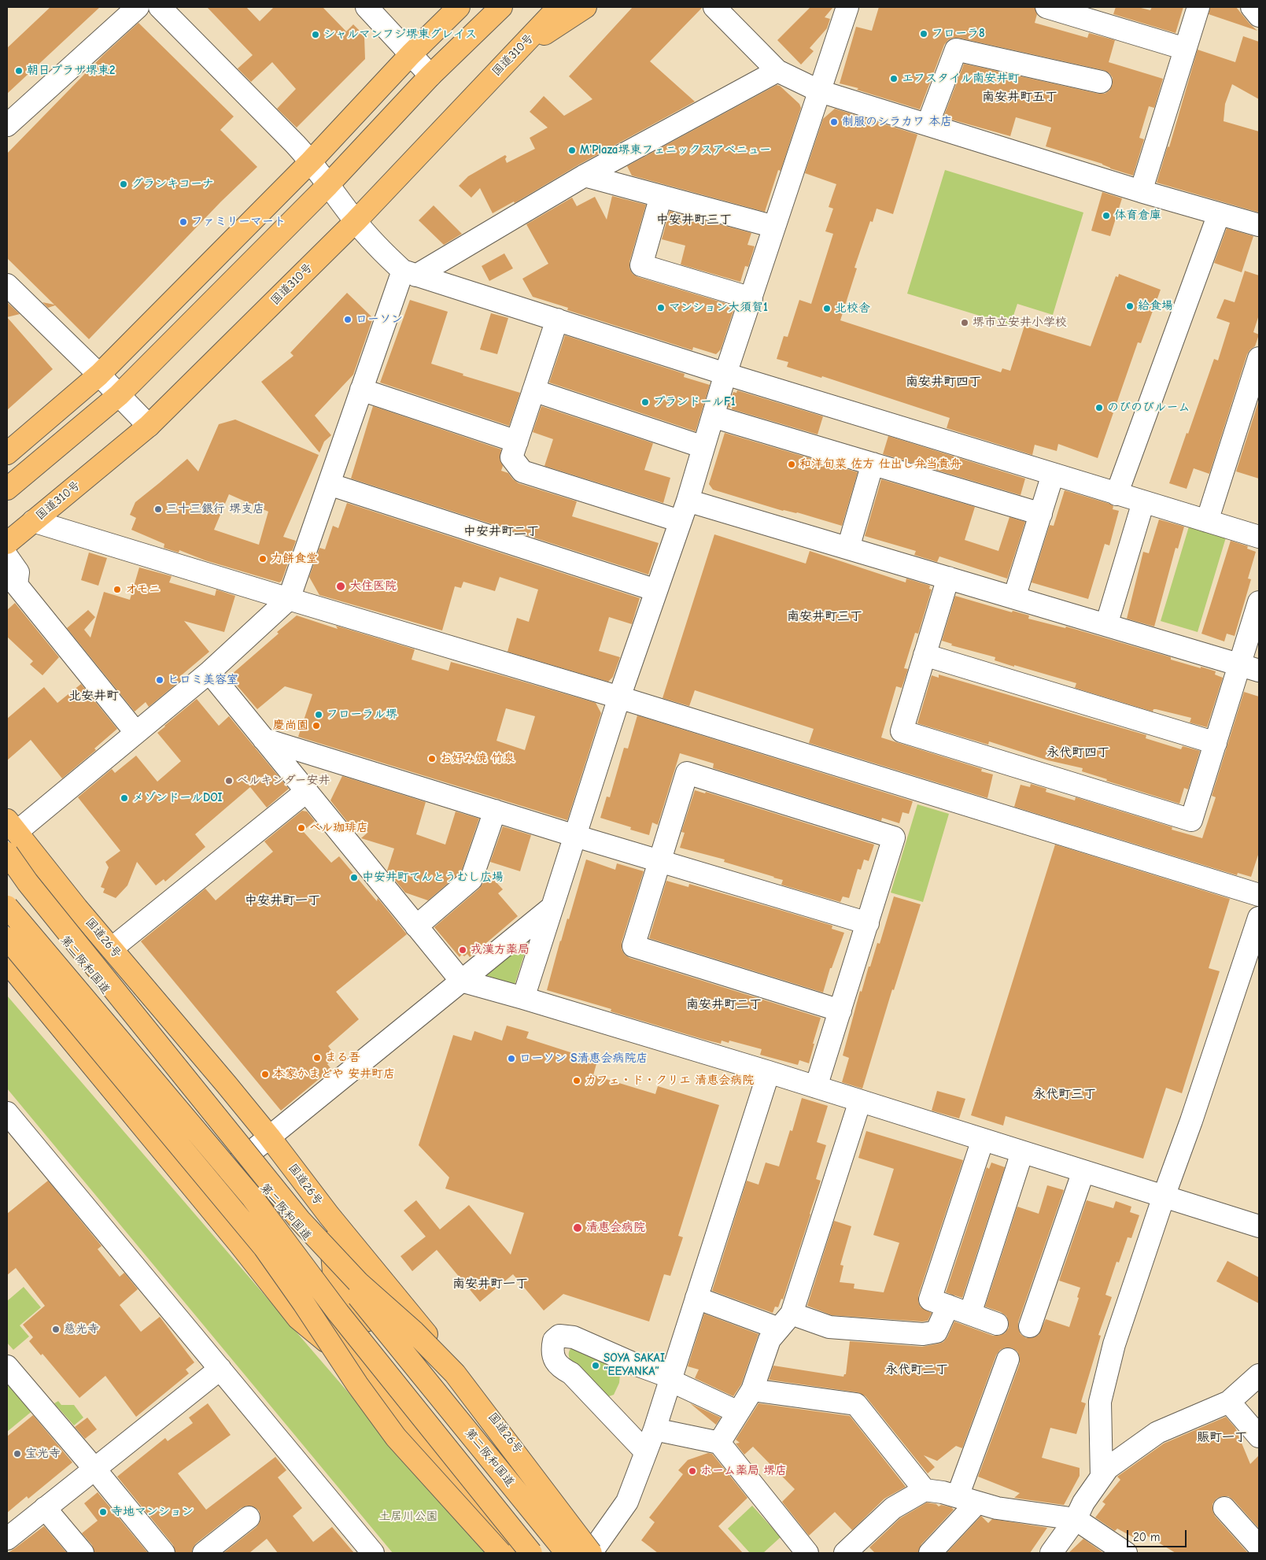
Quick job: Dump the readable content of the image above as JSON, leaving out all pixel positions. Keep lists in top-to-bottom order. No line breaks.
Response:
{"streets":{"highway":["国道310号","国道26号","第二阪和国道"]},"districts":["南安井町五丁","中安井町三丁","南安井町四丁","中安井町二丁","南安井町三丁","北安井町","永代町四丁","中安井町一丁","南安井町二丁","永代町三丁","南安井町一丁","永代町二丁","賑町一丁"],"parks":["土居川公園"],"places":["フローラ8","シャルマンフジ堺東グレイス","朝日プラザ堺東2","エフスタイル南安井町","制服のシラカワ 本店","M'Plaza堺東フェニックスアベニュー","グランキコーナ","体育倉庫","ファミリーマート","給食場","マンション大須賀1","北校舎","ローソン","堺市立安井小学校","プランドールF1","のびのびルーム","和洋旬菜 佐方 仕出し弁当貴舟","三十三銀行 堺支店","力餅食堂","大住医院","オモニ","ヒロミ美容室","フローラル堺","慶尚園","お好み焼 竹泉","ベルキンダー安井","メゾンドールDOI","ベル珈琲店","中安井町てんとうむし広場","戎漢方薬局","まる吾","ローソン S清恵会病院店","本家かまどや 安井町店","カフェ・ド・クリエ 清恵会病院","清恵会病院","慈光寺","SOYA SAKAI “EEYANKA”","宝光寺","ホーム薬局 堺店","寺地マンション"],"scale_bar":"20 m"}
